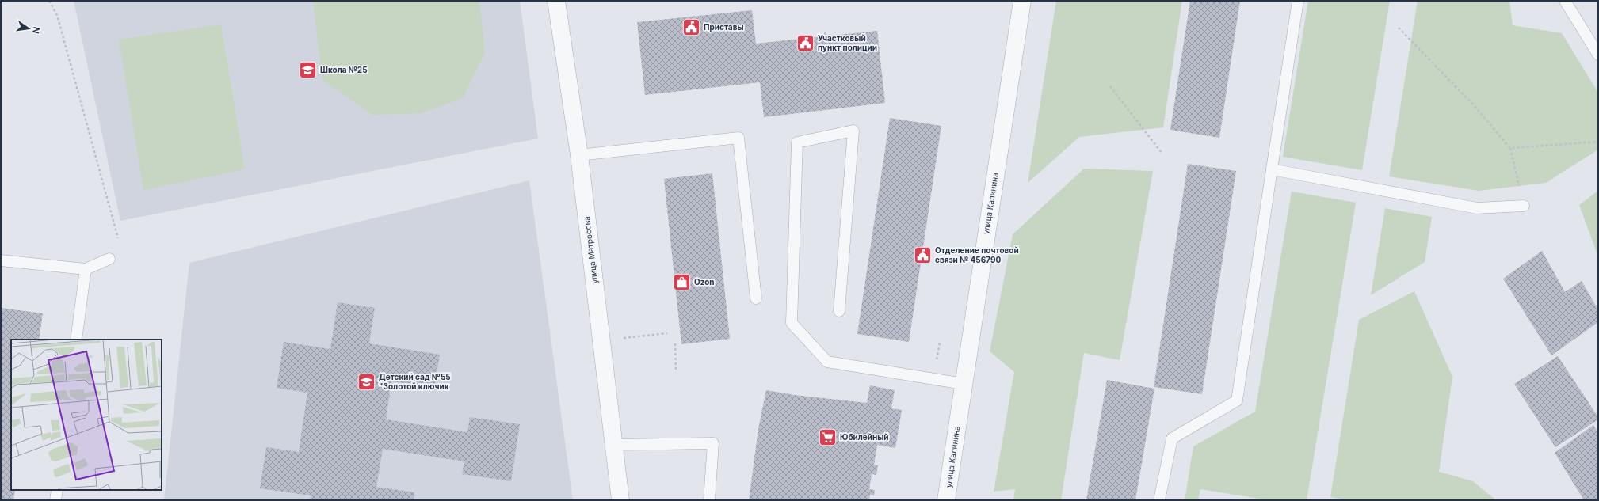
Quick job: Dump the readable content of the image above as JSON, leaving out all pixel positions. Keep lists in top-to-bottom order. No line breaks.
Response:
{"streets":{"street":["улица Калинина","улица Матросова"]},"places":{"public building":["Приставы","Участковый пункт полиции","Отделение почтовой связи № 456790"],"school or university":["Школа №25","Детский сад №55 \"Золотой ключик"],"shop":["Ozon"],"supermarket":["Юбилейный"]},"north":"right"}
